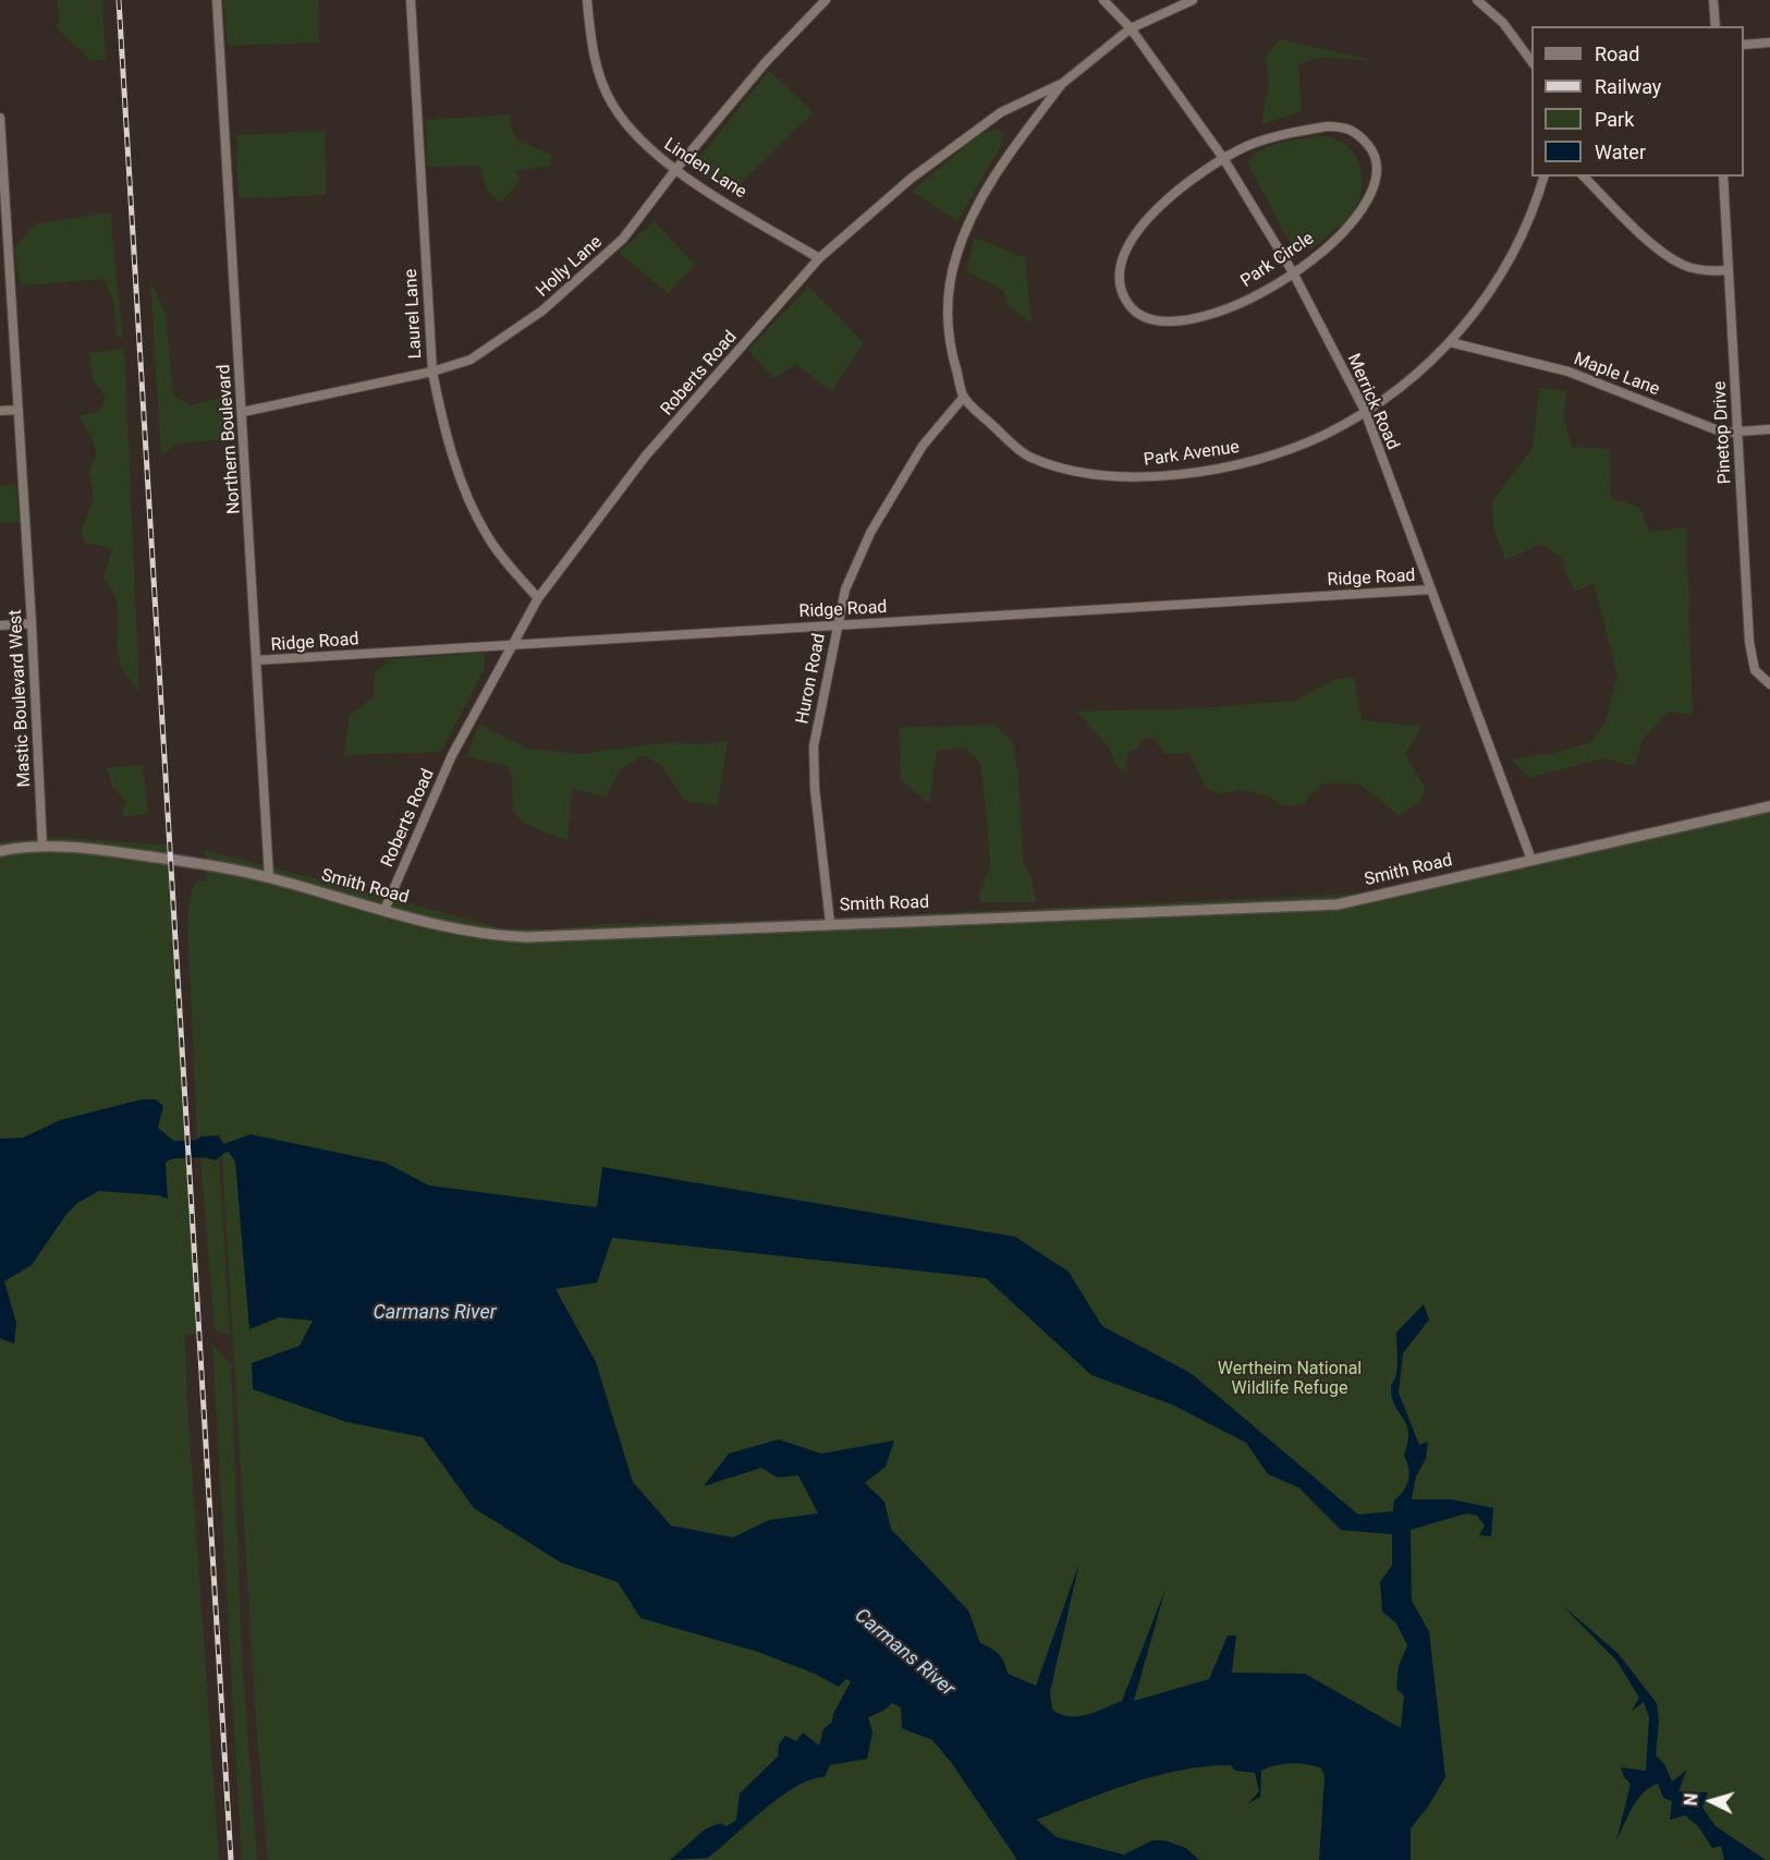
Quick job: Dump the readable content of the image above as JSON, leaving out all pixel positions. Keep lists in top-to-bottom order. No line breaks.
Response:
{"streets":{"street":["Linden Lane","Park Circle","Holly Lane","Laurel Lane","Roberts Road","Maple Lane","Merrick Road","Pinetop Drive","Northern Boulevard","Park Avenue","Ridge Road","Huron Road","Mastic Boulevard West","Smith Road"]},"crossings":[["Linden Lane","Holly Lane"],["Linden Lane","Roberts Road"],["Park Circle","Merrick Road"],["Holly Lane","Laurel Lane"],["Holly Lane","Northern Boulevard"],["Laurel Lane","Roberts Road"],["Roberts Road","Merrick Road"],["Roberts Road","Ridge Road"],["Roberts Road","Smith Road"],["Maple Lane","Pinetop Drive"],["Maple Lane","Park Avenue"],["Merrick Road","Park Avenue"],["Merrick Road","Ridge Road"],["Merrick Road","Smith Road"],["Northern Boulevard","Ridge Road"],["Northern Boulevard","Smith Road"],["Park Avenue","Huron Road"],["Ridge Road","Huron Road"],["Huron Road","Smith Road"],["Mastic Boulevard West","Smith Road"]],"water":["Carmans River"],"parks":["Wertheim National Wildlife Refuge"],"legend":["Road","Railway","Park","Water"],"north":"left"}
